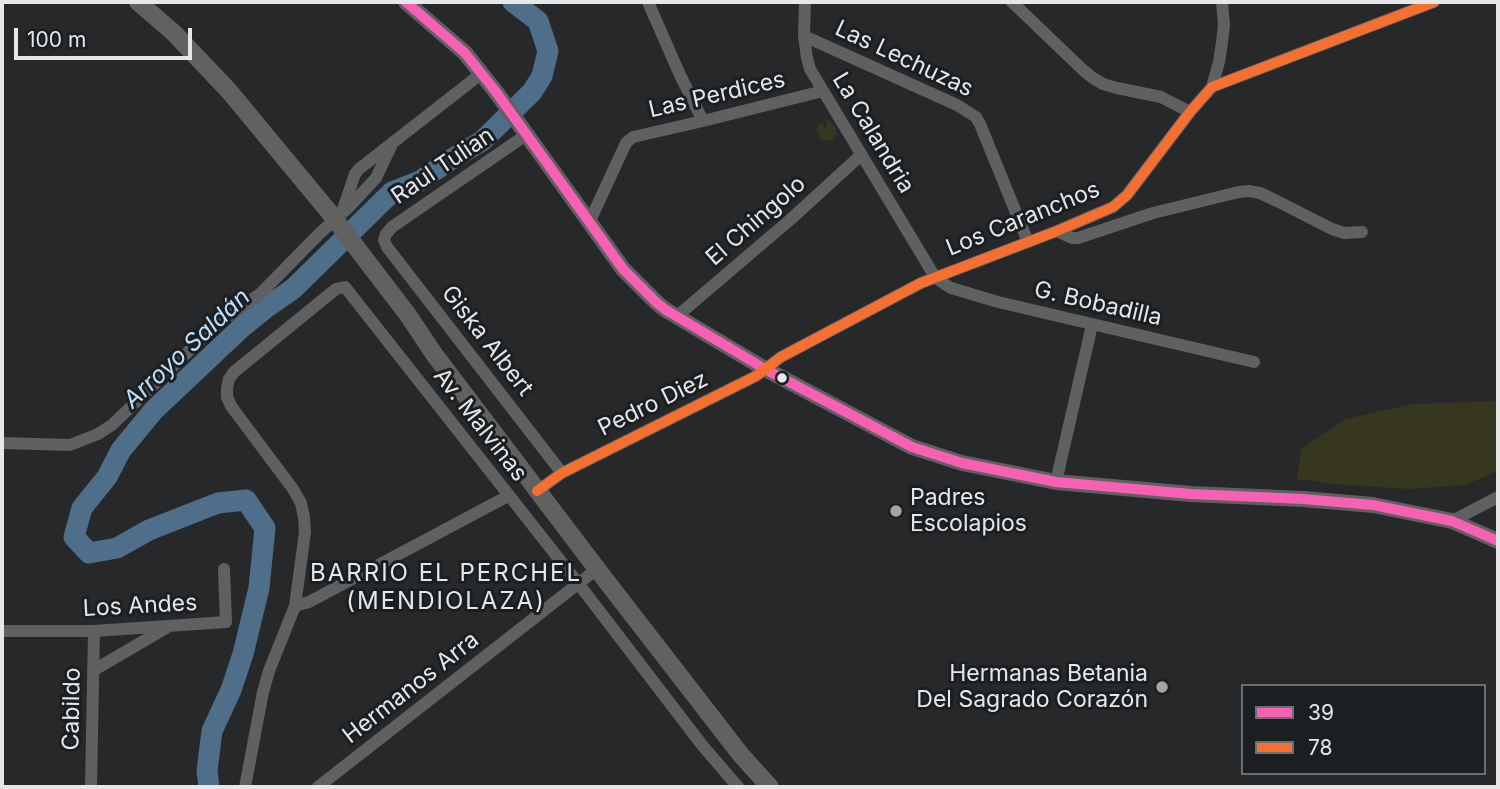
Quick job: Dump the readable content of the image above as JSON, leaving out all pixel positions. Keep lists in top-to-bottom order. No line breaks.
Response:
{"streets":{"street":["Las Lechuzas","Las Perdices","La Calandria","Raul Tulian","Los Caranchos","El Chingolo","G. Bobadilla","Giska Albert","Pedro Diez","Av. Malvinas","Los Andes","Hermanos Arra","Cabildo"]},"crossings":[["Las Lechuzas","La Calandria"],["Las Lechuzas","Los Caranchos"],["Las Perdices","La Calandria"],["La Calandria","Los Caranchos"],["La Calandria","El Chingolo"],["La Calandria","G. Bobadilla"],["La Calandria","Pedro Diez"],["Raul Tulian","Giska Albert"],["Los Caranchos","G. Bobadilla"],["Los Caranchos","Pedro Diez"],["G. Bobadilla","Pedro Diez"],["Giska Albert","Pedro Diez"],["Av. Malvinas","Hermanos Arra"],["Los Andes","Cabildo"]],"districts":["BARRIO EL PERCHEL (MENDIOLAZA)"],"water":["Arroyo Saldán"],"places":["Padres Escolapios","Hermanas Betania Del Sagrado Corazón"],"lines":["transit line 39","transit line 78"],"legend":["39","78"],"scale_bar":"100 m"}
